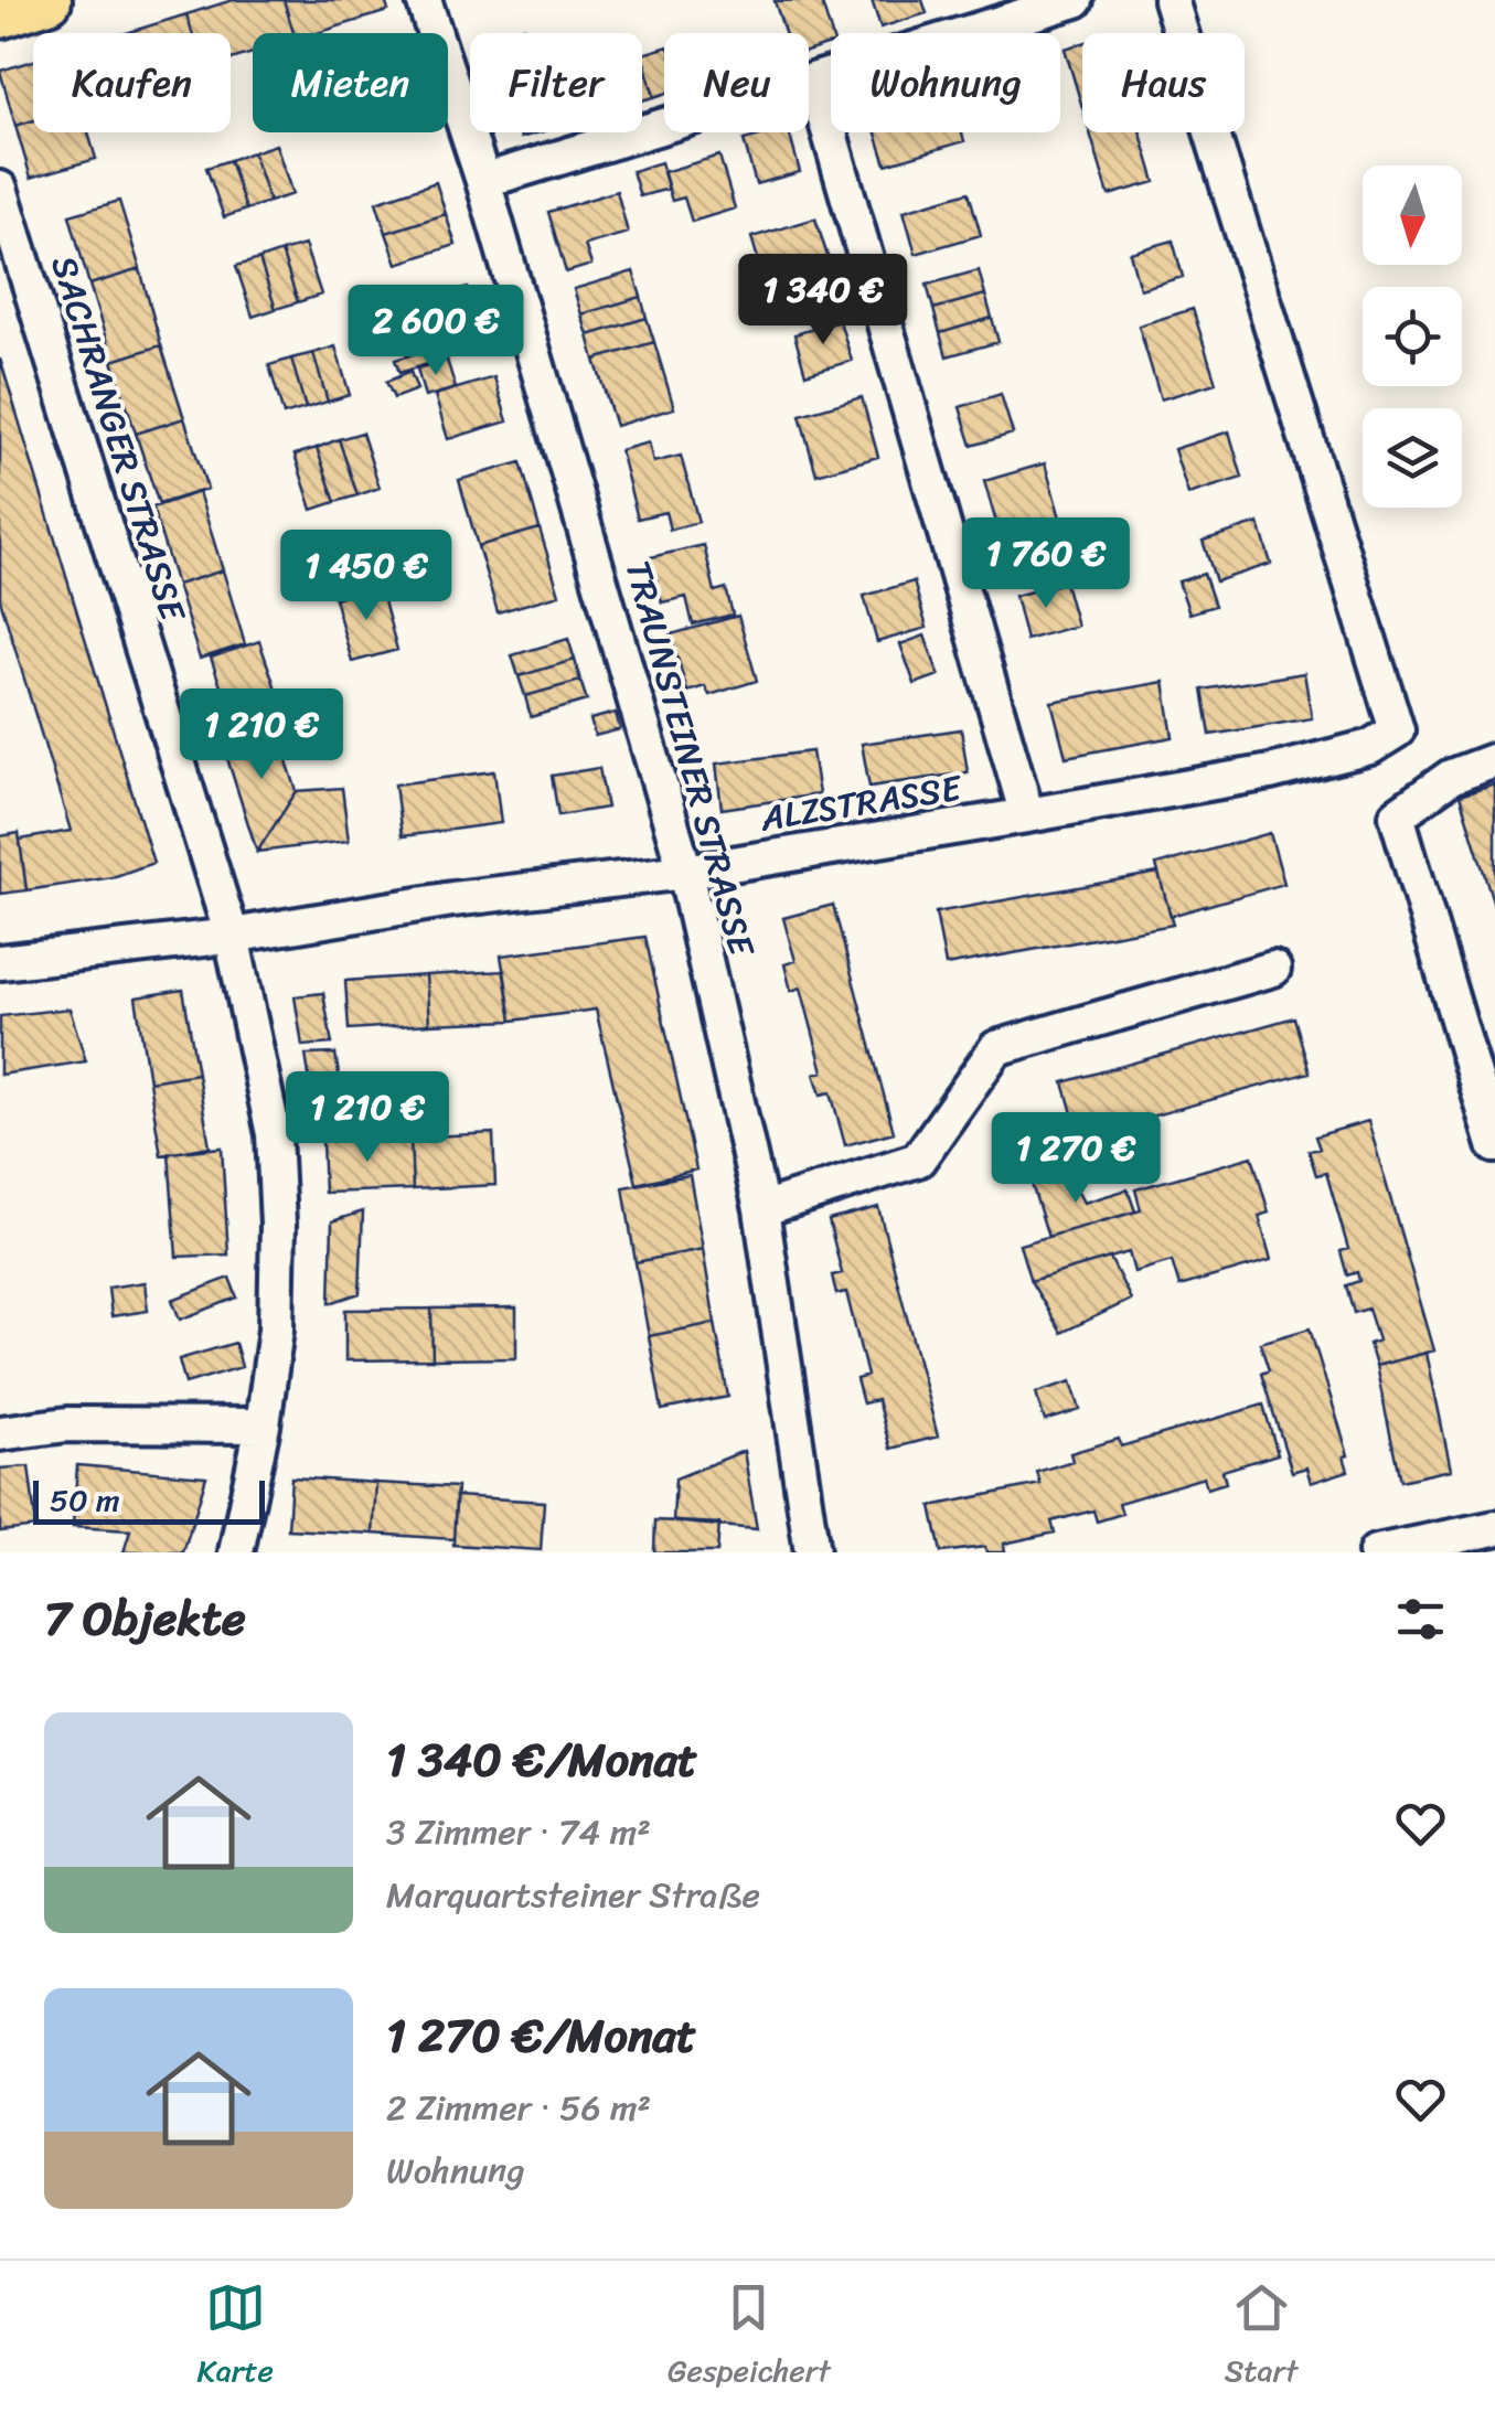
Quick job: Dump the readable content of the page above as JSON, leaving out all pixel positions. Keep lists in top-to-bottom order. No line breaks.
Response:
{"streets":{"street":["SACHRANGER STRASSE","TRAUNSTEINER STRASSE","ALZSTRASSE"]},"crossings":[["SACHRANGER STRASSE","ALZSTRASSE"],["TRAUNSTEINER STRASSE","ALZSTRASSE"]],"scale_bar":"50 m","north":"bottom","page":{"chip":["Kaufen","Mieten","Filter","Neu","Wohnung","Haus"],"price":["1 340 €","2 600 €","1 760 €","1 450 €","1 210 €","1 210 €","1 270 €"],"scale":"50 m","heading":"7 Objekte","list":[{"name":"1 340 €/Monat","note":"3 Zimmer · 74 m² · Marquartsteiner Straße"},{"name":"1 270 €/Monat","note":"2 Zimmer · 56 m² · Wohnung"}],"tabs":["Karte","Gespeichert","Start"]}}
